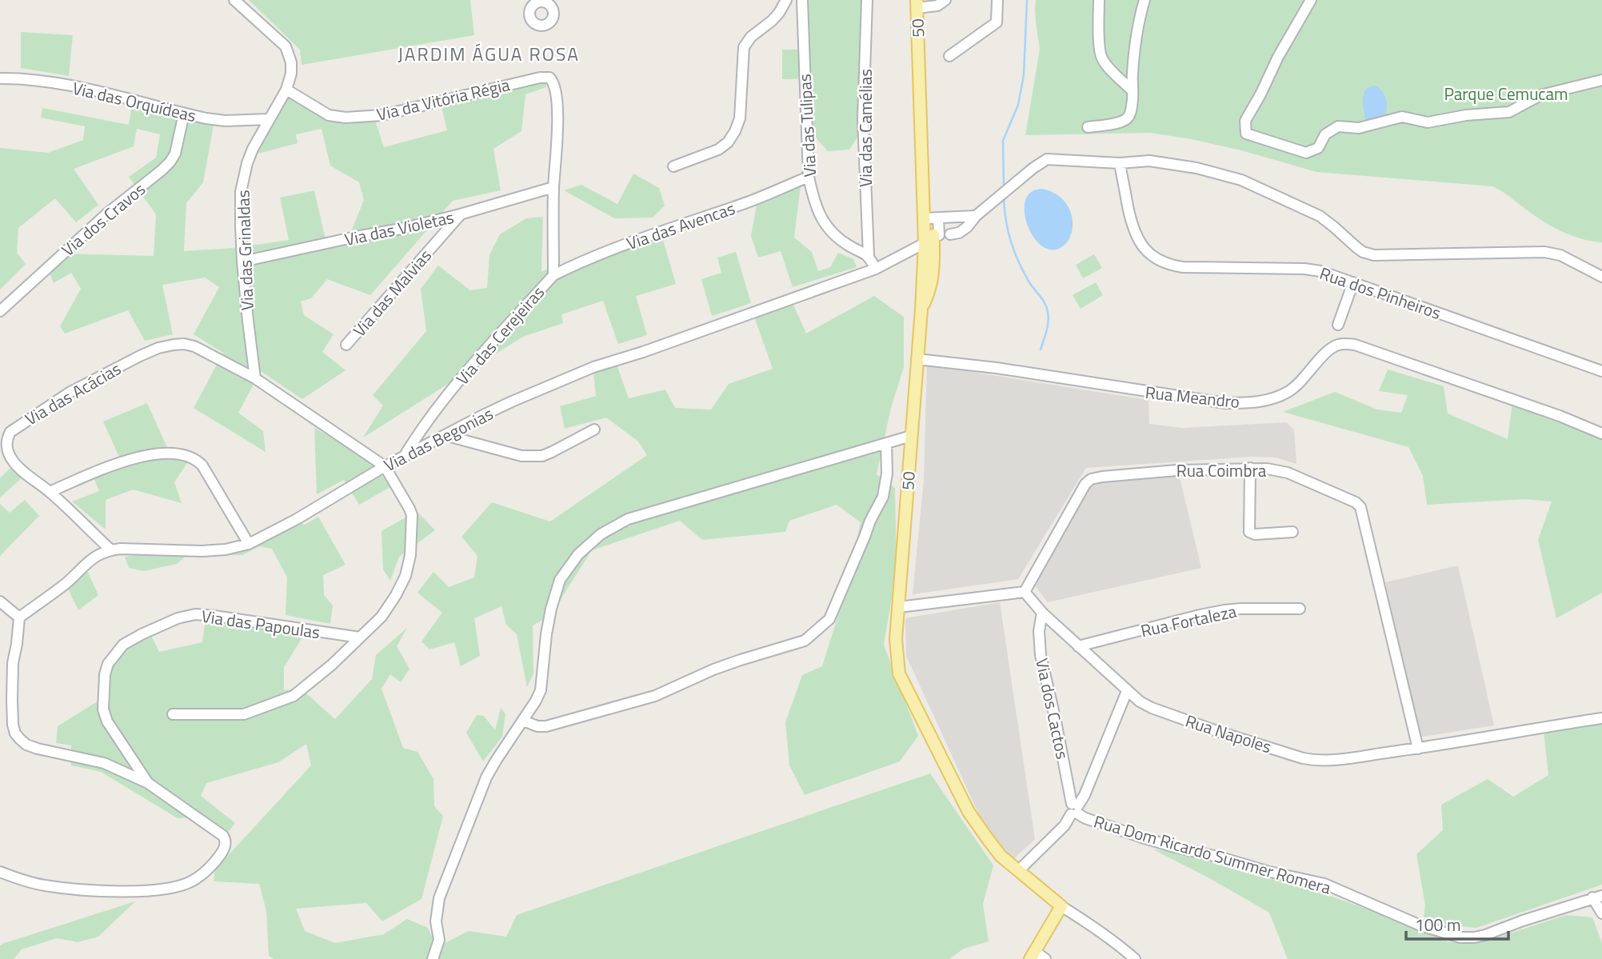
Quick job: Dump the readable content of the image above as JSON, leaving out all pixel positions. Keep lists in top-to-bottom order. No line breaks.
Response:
{"streets":{"main road":["50"],"street":["Via da Vitória Régia","Via das Orquídeas","Via das Tulipas","Via das Camélias","Via dos Cravos","Via das Avencas","Via das Violetas","Via das Grinaldas","Via das Malvias","Rua dos Pinheiros","Via das Cerejeiras","Via das Acácias","Rua Meandro","Via das Begonias","Rua Coimbra","Rua Fortaleza","Via das Papoulas","Via dos Cactos","Rua Napoles","Rua Dom Ricardo Summer Romera"]},"crossings":[["50","Rua dos Pinheiros"],["50","Rua Meandro"],["Via da Vitória Régia","Via das Grinaldas"],["Via da Vitória Régia","Via das Cerejeiras"],["Via das Orquídeas","Via dos Cravos"],["Via das Orquídeas","Via das Grinaldas"],["Via das Tulipas","Via das Camélias"],["Via das Tulipas","Via das Avencas"],["Via das Avencas","Via das Cerejeiras"],["Via das Violetas","Via das Grinaldas"],["Via das Violetas","Via das Malvias"],["Via das Violetas","Via das Cerejeiras"],["Via das Grinaldas","Via das Acácias"],["Via das Cerejeiras","Via das Begonias"],["Via das Acácias","Via das Begonias"],["Rua Coimbra","Rua Napoles"],["Rua Fortaleza","Rua Napoles"],["Via dos Cactos","Rua Napoles"],["Via dos Cactos","Rua Dom Ricardo Summer Romera"]],"districts":["JARDIM ÁGUA ROSA"],"parks":["Parque Cemucam"],"scale_bar":"100 m"}
